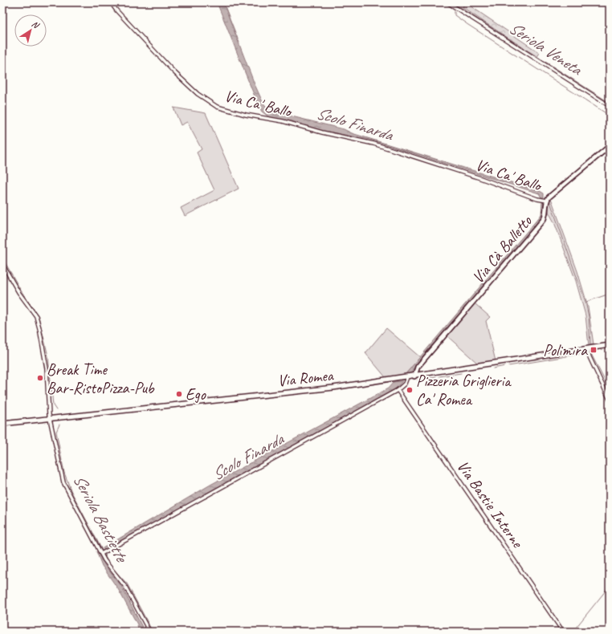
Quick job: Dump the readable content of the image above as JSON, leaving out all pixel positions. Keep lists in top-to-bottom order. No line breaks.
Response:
{"streets":{"main road":["Via Romea"],"street":["Via Ca' Ballo","Via Cà Balletto","Via Bastie Interne"]},"crossings":[["Via Ca' Ballo","Via Cà Balletto"],["Via Cà Balletto","Via Romea"]],"water":["Seriola Veneta","Scolo Finarda","Seriola Bastiette"],"places":{"transit":["Polimira"],"other":["Break Time Bar-RistoPizza-Pub","Pizzeria Griglieria Ca' Romea","Ego"]},"north":"top right"}
